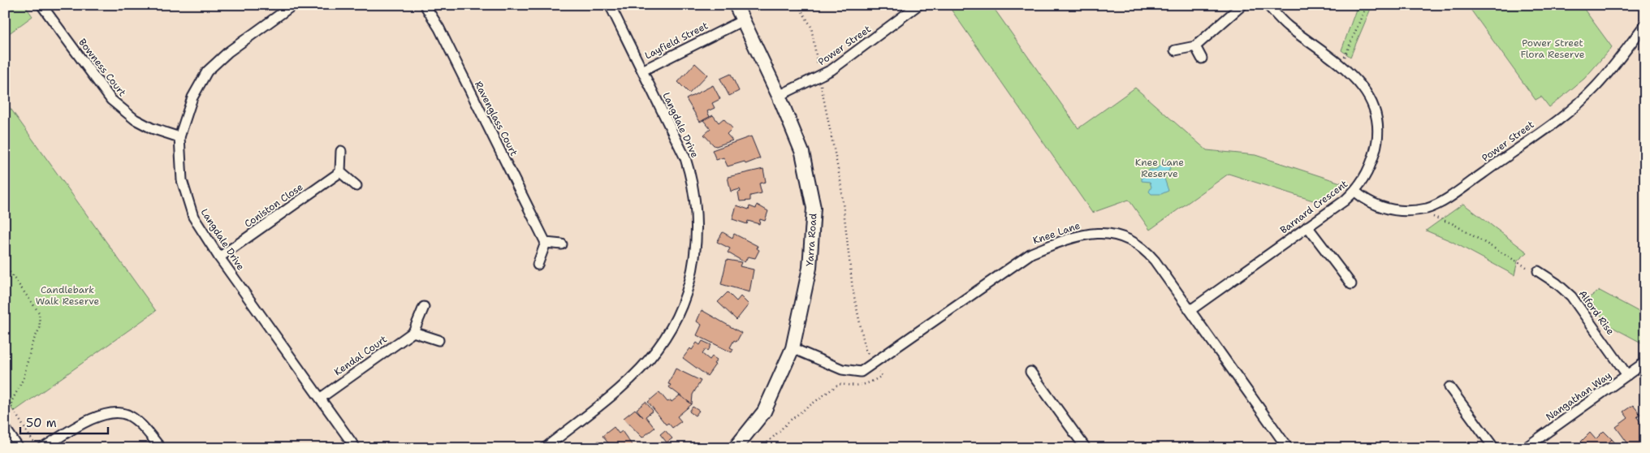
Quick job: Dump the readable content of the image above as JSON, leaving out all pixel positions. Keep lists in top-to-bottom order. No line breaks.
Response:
{"streets":{"main road":["Yarra Road"],"street":["Layfield Street","Power Street","Bowness Court","Ravenglass Court","Langdale Drive","Coniston Close","Barnard Crescent","Knee Lane","Alford Rise","Kendal Court","Nangathan Way"]},"crossings":[["Layfield Street","Langdale Drive"],["Layfield Street","Yarra Road"],["Power Street","Barnard Crescent"],["Power Street","Yarra Road"],["Bowness Court","Langdale Drive"],["Langdale Drive","Coniston Close"],["Langdale Drive","Kendal Court"],["Barnard Crescent","Knee Lane"],["Knee Lane","Yarra Road"],["Alford Rise","Nangathan Way"]],"parks":["Power Street Flora Reserve","Knee Lane Reserve","Candlebark Walk Reserve"],"scale_bar":"50 m"}
